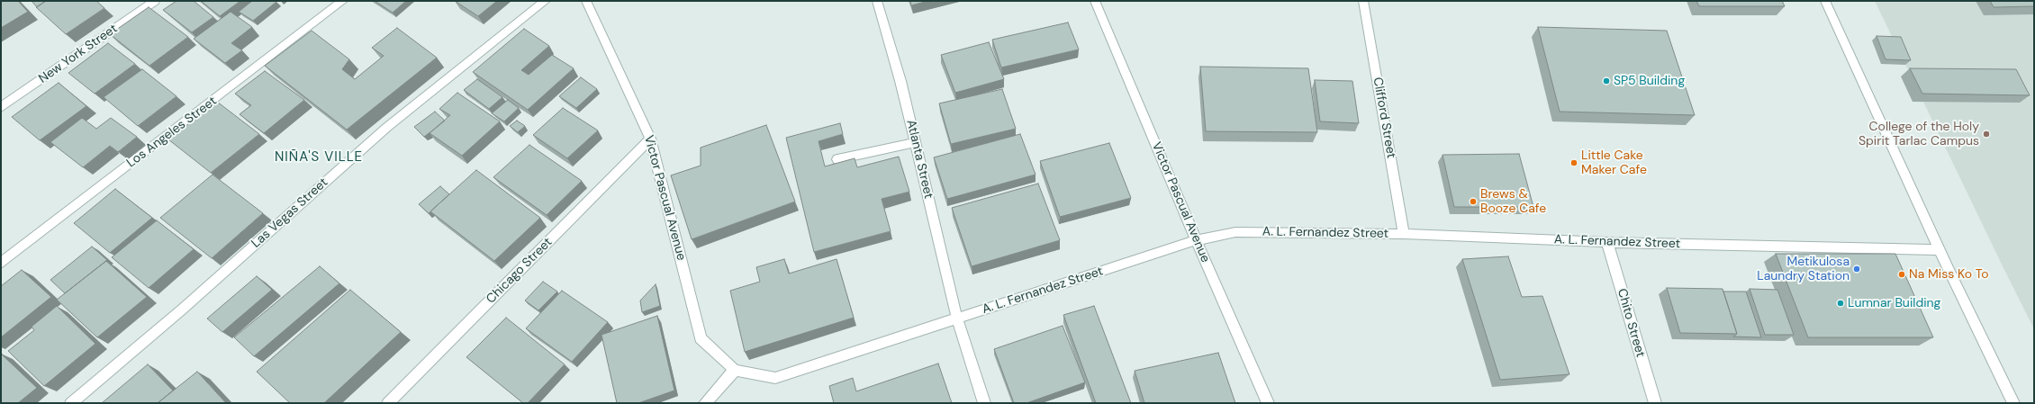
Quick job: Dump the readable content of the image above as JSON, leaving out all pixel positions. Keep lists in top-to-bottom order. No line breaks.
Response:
{"streets":{"street":["New York Street","Clifford Street","Los Angeles Street","Atlanta Street","Victor Pascual Avenue","Las Vegas Street","A. L. Fernandez Street","Chicago Street","Chito Street"]},"crossings":[["Clifford Street","A. L. Fernandez Street"],["Atlanta Street","A. L. Fernandez Street"],["Victor Pascual Avenue","A. L. Fernandez Street"],["Victor Pascual Avenue","Chicago Street"],["A. L. Fernandez Street","Chito Street"]],"districts":["NIÑA'S VILLE"],"places":["SP5 Building","College of the Holy Spirit Tarlac Campus","Little Cake Maker Cafe","Brews & Booze Cafe","Metikulosa Laundry Station","Na Miss Ko To","Lumnar Building"]}
